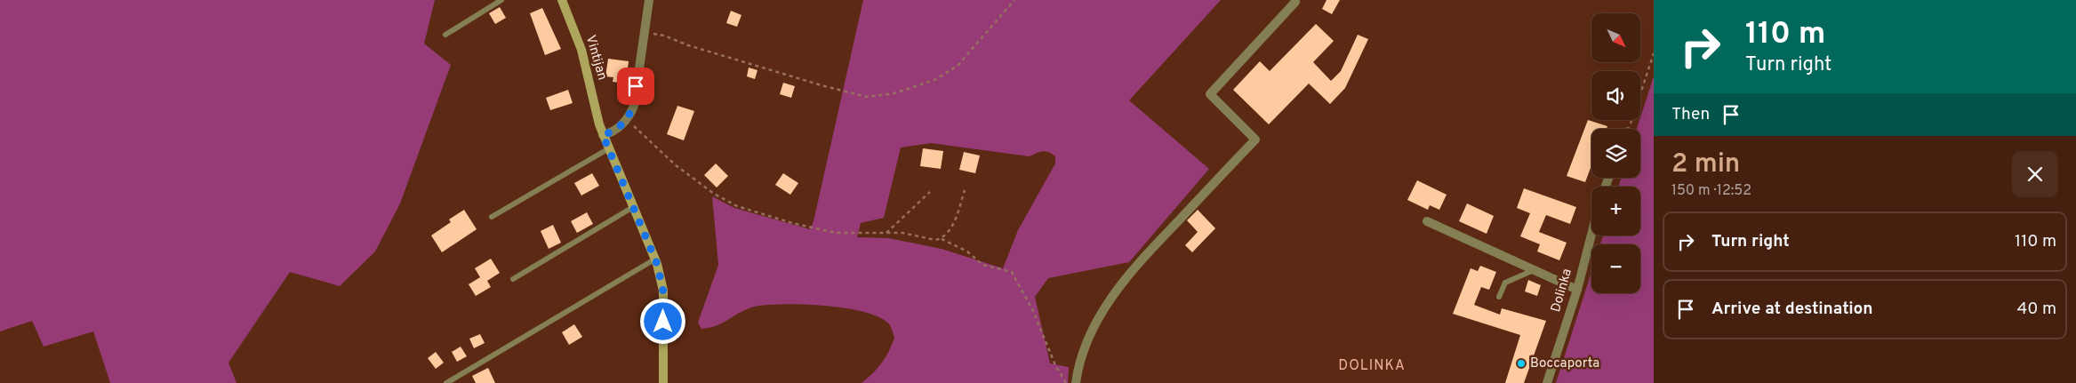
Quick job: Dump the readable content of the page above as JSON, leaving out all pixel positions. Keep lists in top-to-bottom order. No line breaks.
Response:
{"streets":{"main road":["Vintijan"],"street":["Dolinka"]},"districts":["DOLINKA"],"places":["Boccaporta"],"north":"bottom right","page":{"turn":["110 m","Turn right"],"map_buttons":["+","−"],"then":"Then","heading":["2 min","150 m · 12:52"],"list":[{"name":"Turn right","value":"110 m"},{"name":"Arrive at destination","value":"40 m"}]}}
